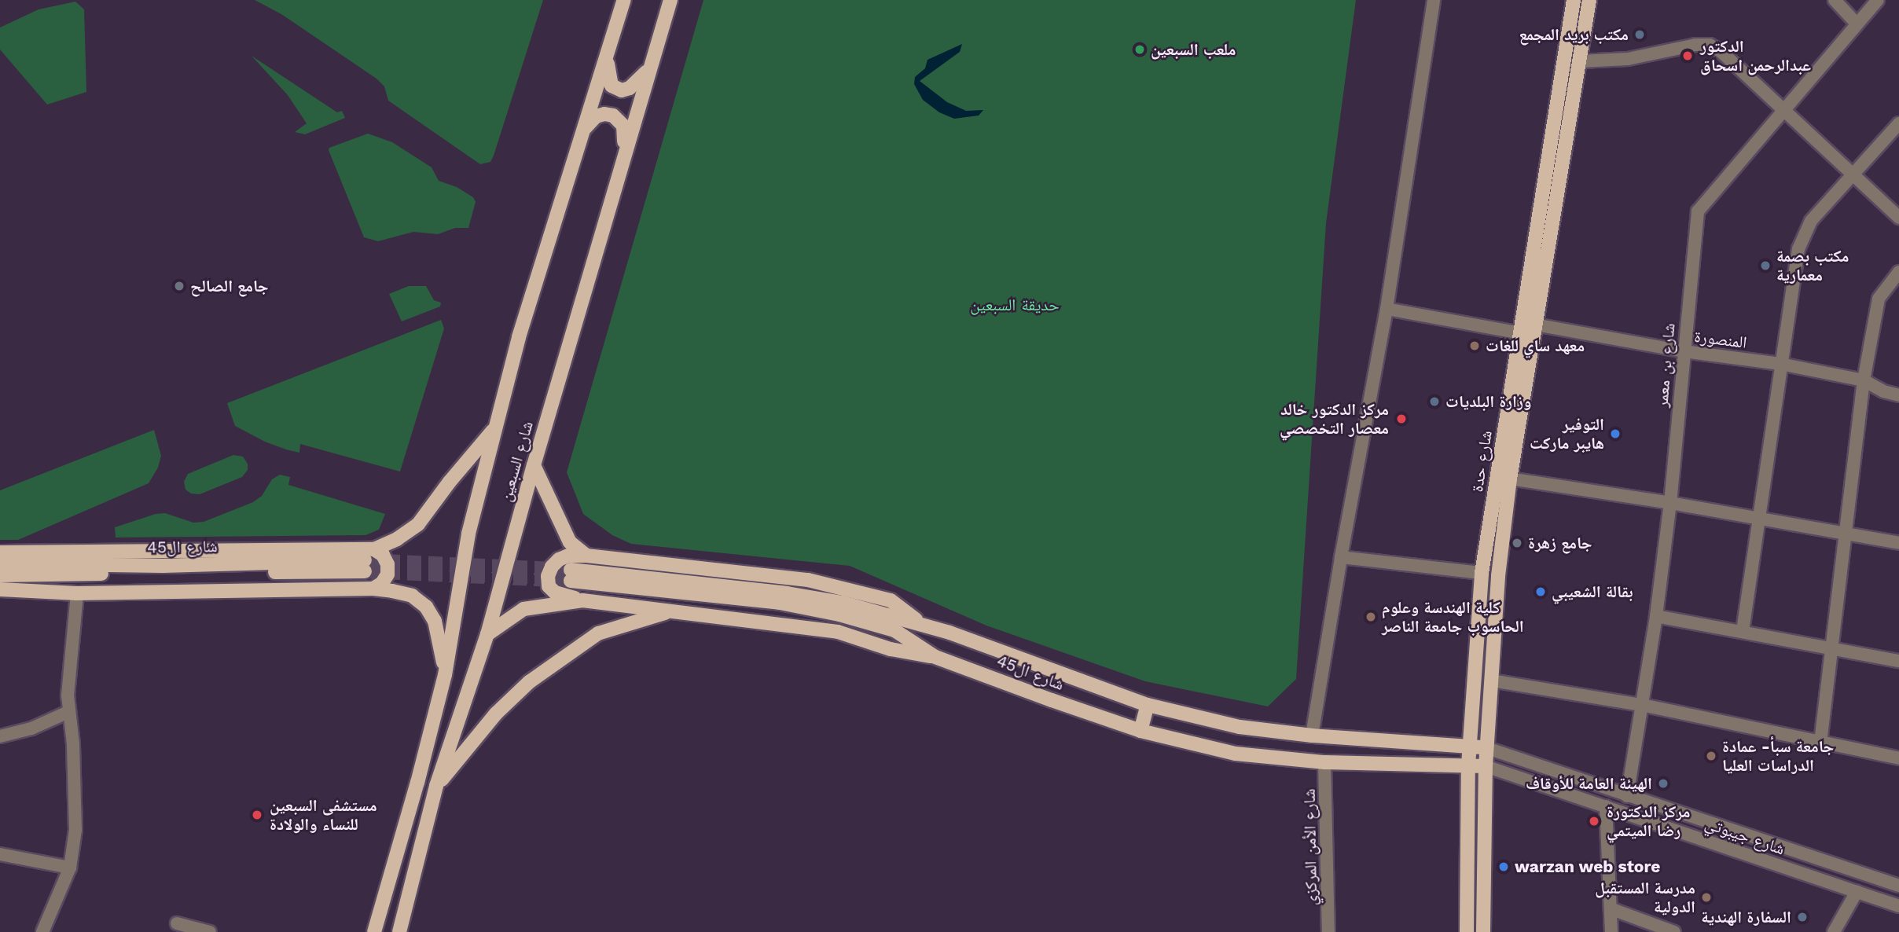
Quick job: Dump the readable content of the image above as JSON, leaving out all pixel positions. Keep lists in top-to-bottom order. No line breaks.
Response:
{"streets":{"main road":["شارع السبعين","شارع حدة","شارع ال45"],"street":["المنصورة","شارع بن معمر","شارع جيبوتي","شارع الأمن المركزي"]},"crossings":[["المنصورة","شارع بن معمر"],["المنصورة","شارع حدة"],["شارع بن معمر","شارع جيبوتي"],["شارع حدة","شارع ال45"],["شارع حدة","شارع جيبوتي"],["شارع ال45","شارع جيبوتي"],["شارع ال45","شارع الأمن المركزي"]],"parks":["حديقة السبعين"],"places":["مكتب بريد المجمع","ملعب السبعين","الدكتور عبدالرحمن اسحاق","مكتب بصمة معمارية","جامع الصالح","معهد ساي للغات","وزارة البلديات","مركز الدكتور خالد معصار التخصصي","التوفير هايبر ماركت","جامع زهرة","بقالة الشعيبي","كلية الهندسة وعلوم الحاسوب جامعة الناصر","جامعة سبأ- عمادة الدراسات العليا","الهيئة العامة للأوقاف","مستشفى السبعين للنساء والولادة","مركز الدكتورة رضا الميتمي","warzan web store","مدرسة المستقبل الدولية","السفارة الهندية"]}
